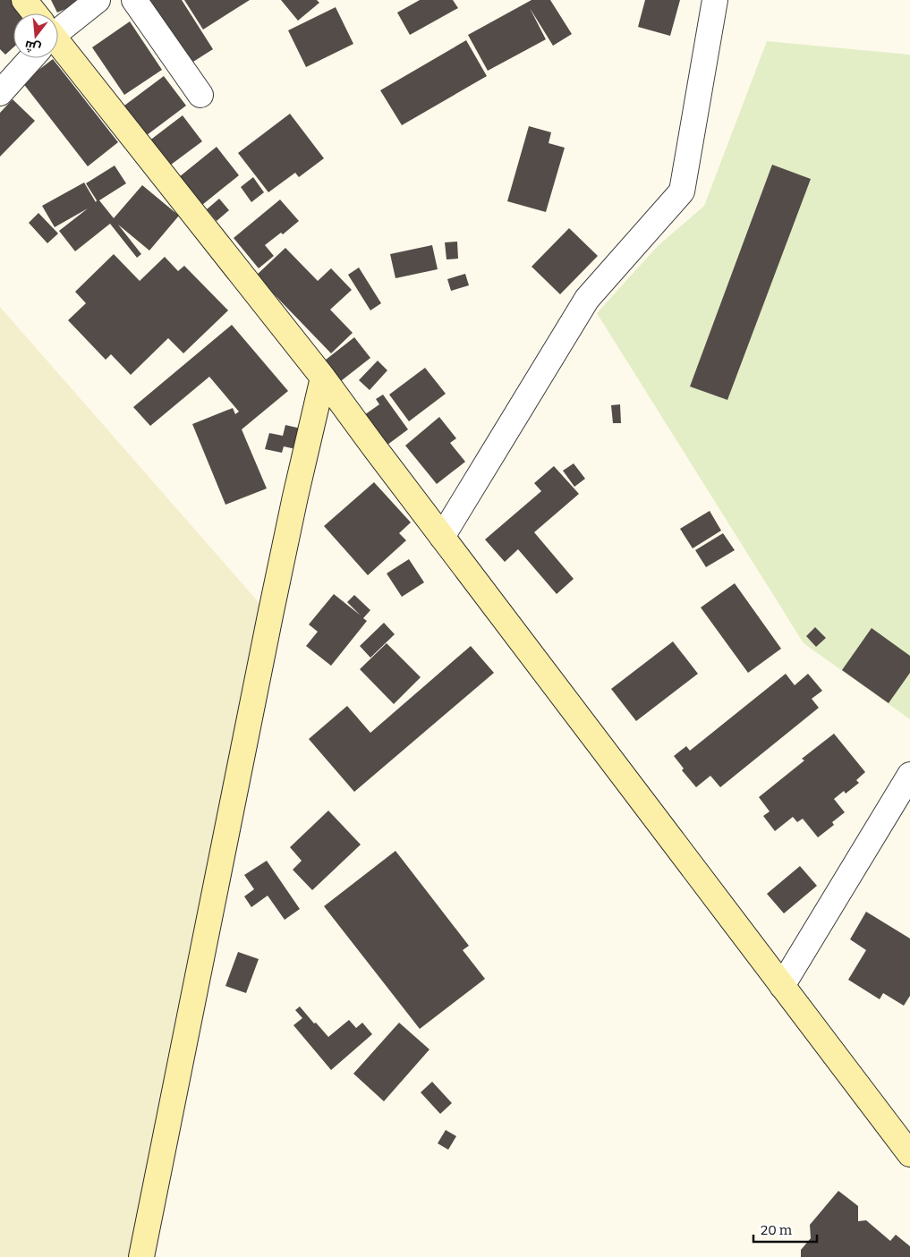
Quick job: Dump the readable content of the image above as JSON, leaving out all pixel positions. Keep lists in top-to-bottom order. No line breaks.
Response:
{"scale_bar":"20 m","north":"bottom"}
